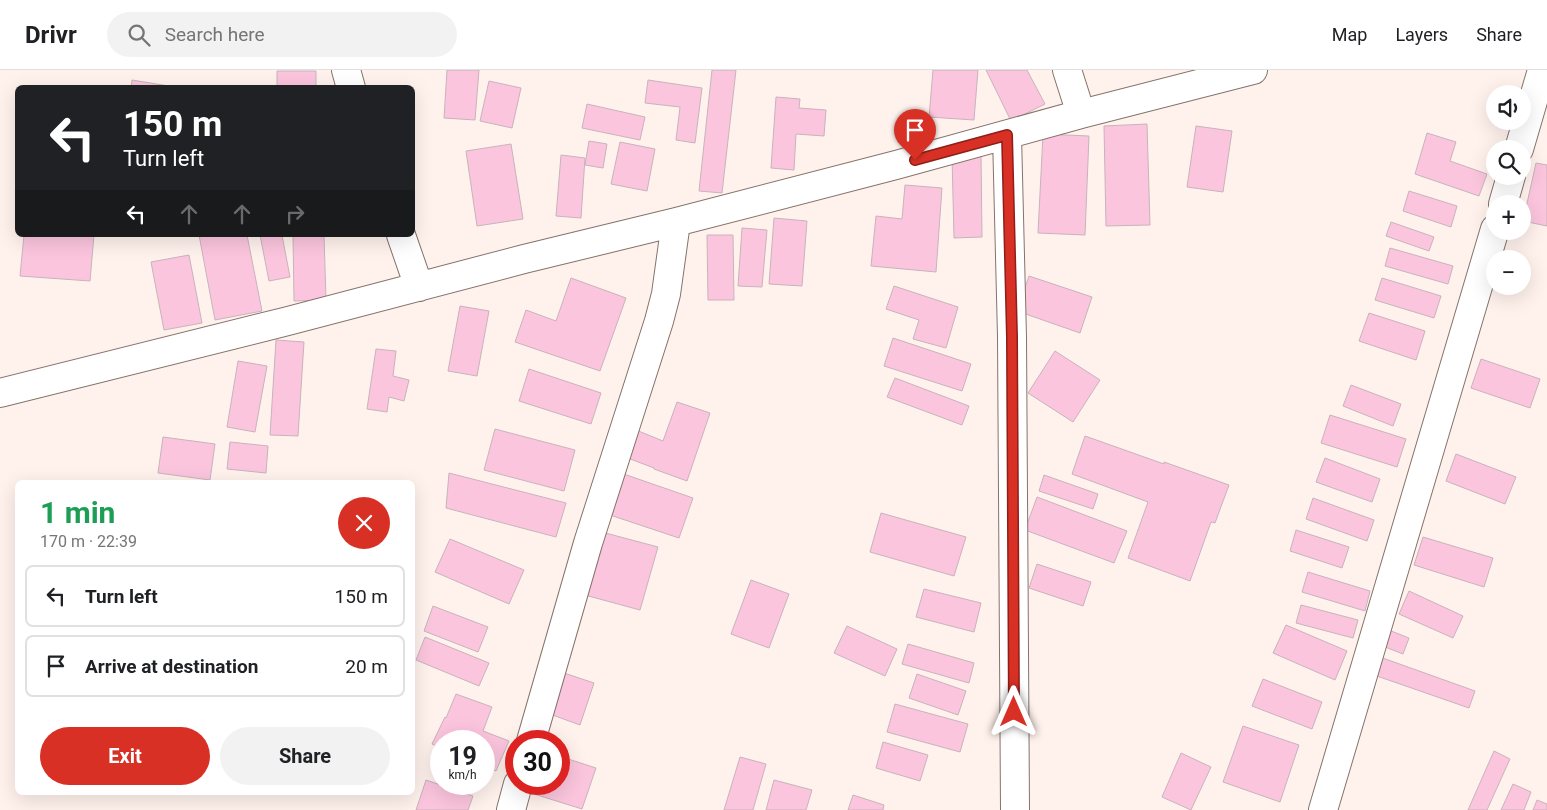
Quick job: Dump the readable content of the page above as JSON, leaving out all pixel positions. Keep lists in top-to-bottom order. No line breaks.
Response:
{"page":{"header":"Drivr","search":"Search here","nav":["Map","Layers","Share"],"map_buttons":["+","−"],"turn":["150 m","Turn left"],"heading":["1 min","170 m · 22:39"],"list":[{"name":"Turn left","value":"150 m"},{"name":"Arrive at destination","value":"20 m"}],"buttons":["Exit","Share"],"speed":"19 km/h","limit":"30"}}
